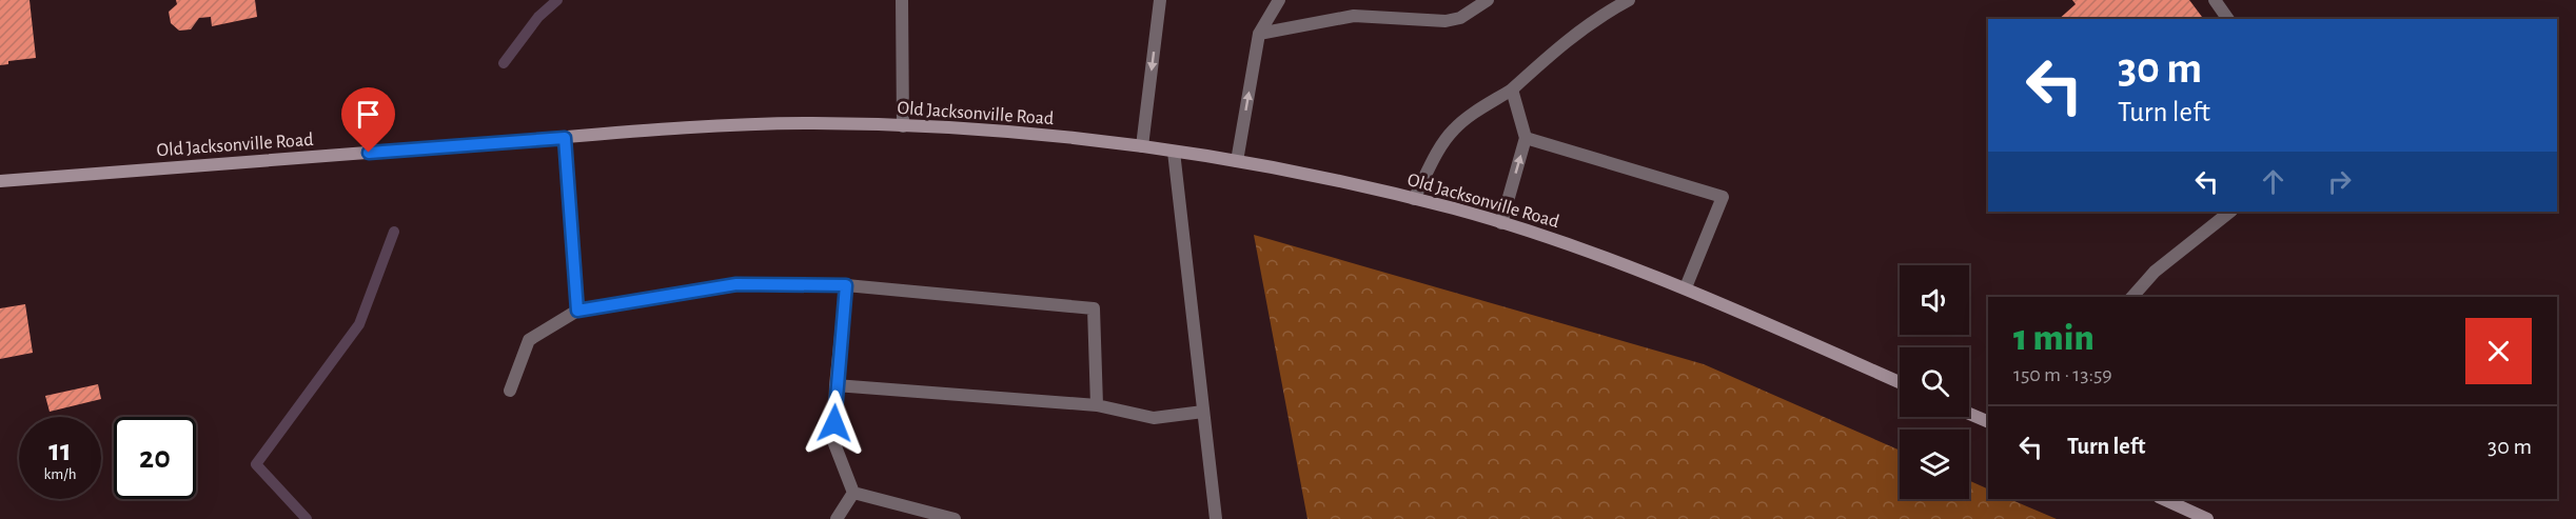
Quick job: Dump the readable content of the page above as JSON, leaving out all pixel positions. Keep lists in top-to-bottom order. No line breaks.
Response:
{"streets":{"main road":["Old Jacksonville Road"]},"page":{"turn":["30 m","Turn left"],"heading":["1 min","150 m · 13:59"],"list":[{"name":"Turn left","value":"30 m"}],"speed":"11 km/h","limit":"20"}}
